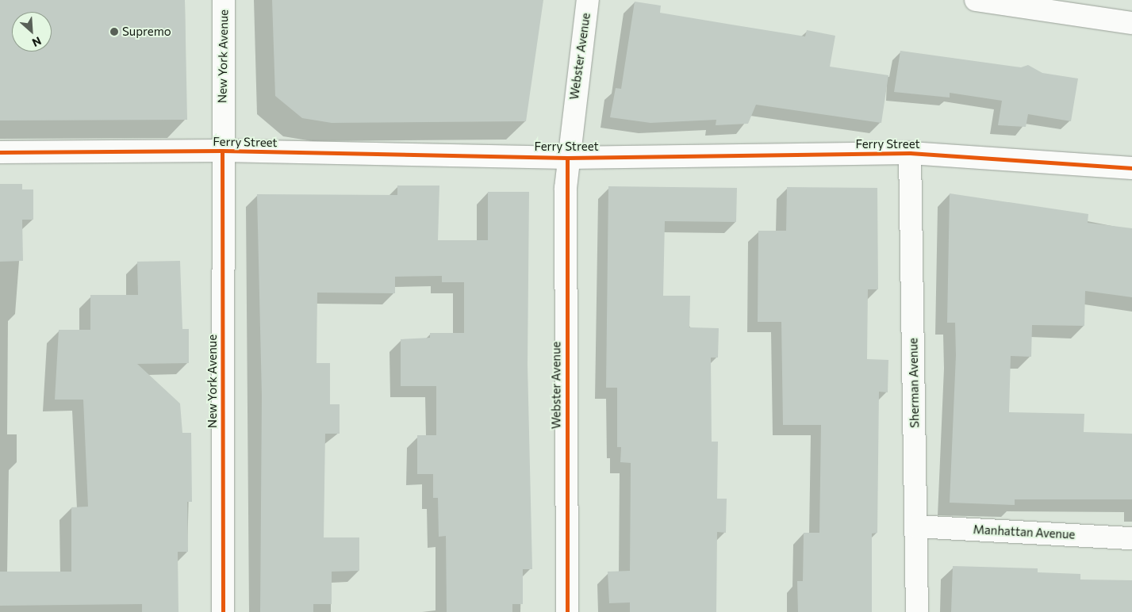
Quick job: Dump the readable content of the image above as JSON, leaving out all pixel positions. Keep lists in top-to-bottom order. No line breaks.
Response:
{"streets":{"street":["New York Avenue","Webster Avenue","Ferry Street","Sherman Avenue","Manhattan Avenue"]},"crossings":[["New York Avenue","Ferry Street"],["Webster Avenue","Ferry Street"],["Ferry Street","Sherman Avenue"],["Sherman Avenue","Manhattan Avenue"]],"places":["Supremo"],"north":"bottom right"}
